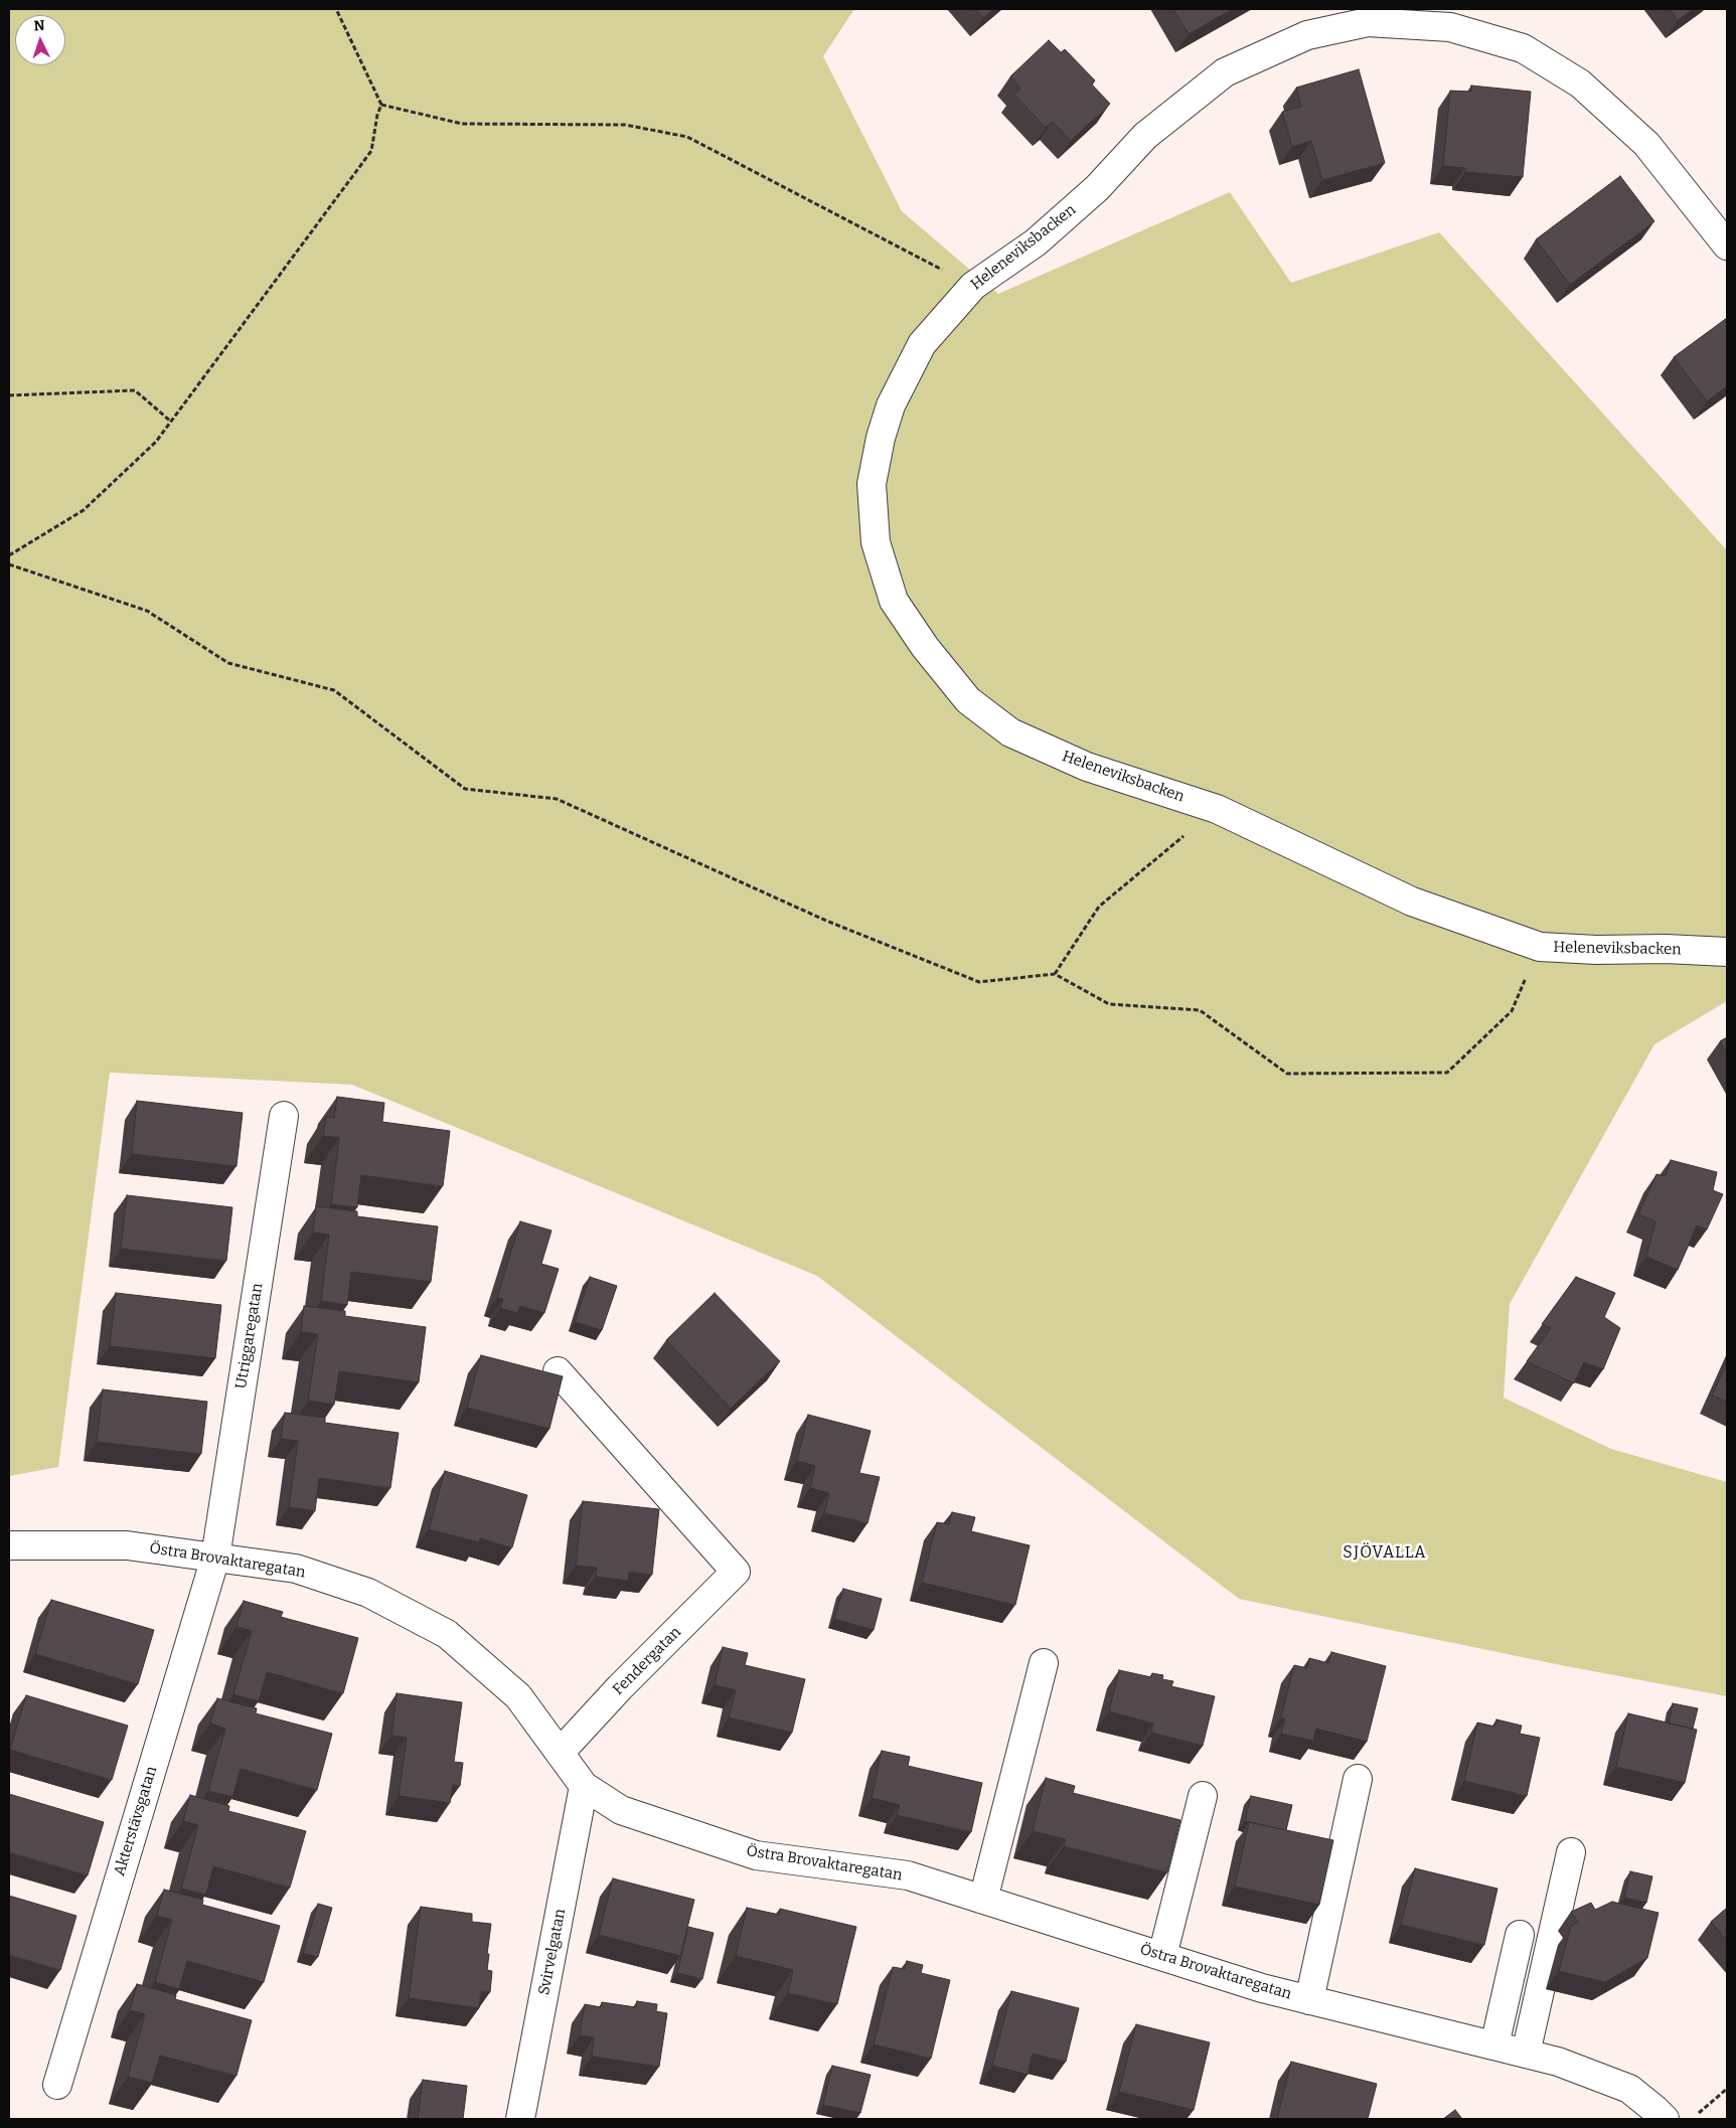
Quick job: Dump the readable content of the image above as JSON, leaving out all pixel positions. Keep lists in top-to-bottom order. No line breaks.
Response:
{"streets":{"street":["Heleneviksbacken","Utriggaregatan","Östra Brovaktaregatan","Fendergatan","Akterstävsgatan","Svirvelgatan"]},"crossings":[["Utriggaregatan","Östra Brovaktaregatan"],["Utriggaregatan","Akterstävsgatan"],["Östra Brovaktaregatan","Fendergatan"],["Östra Brovaktaregatan","Akterstävsgatan"],["Östra Brovaktaregatan","Svirvelgatan"]],"districts":["SJÖVALLA"],"north":"top"}
